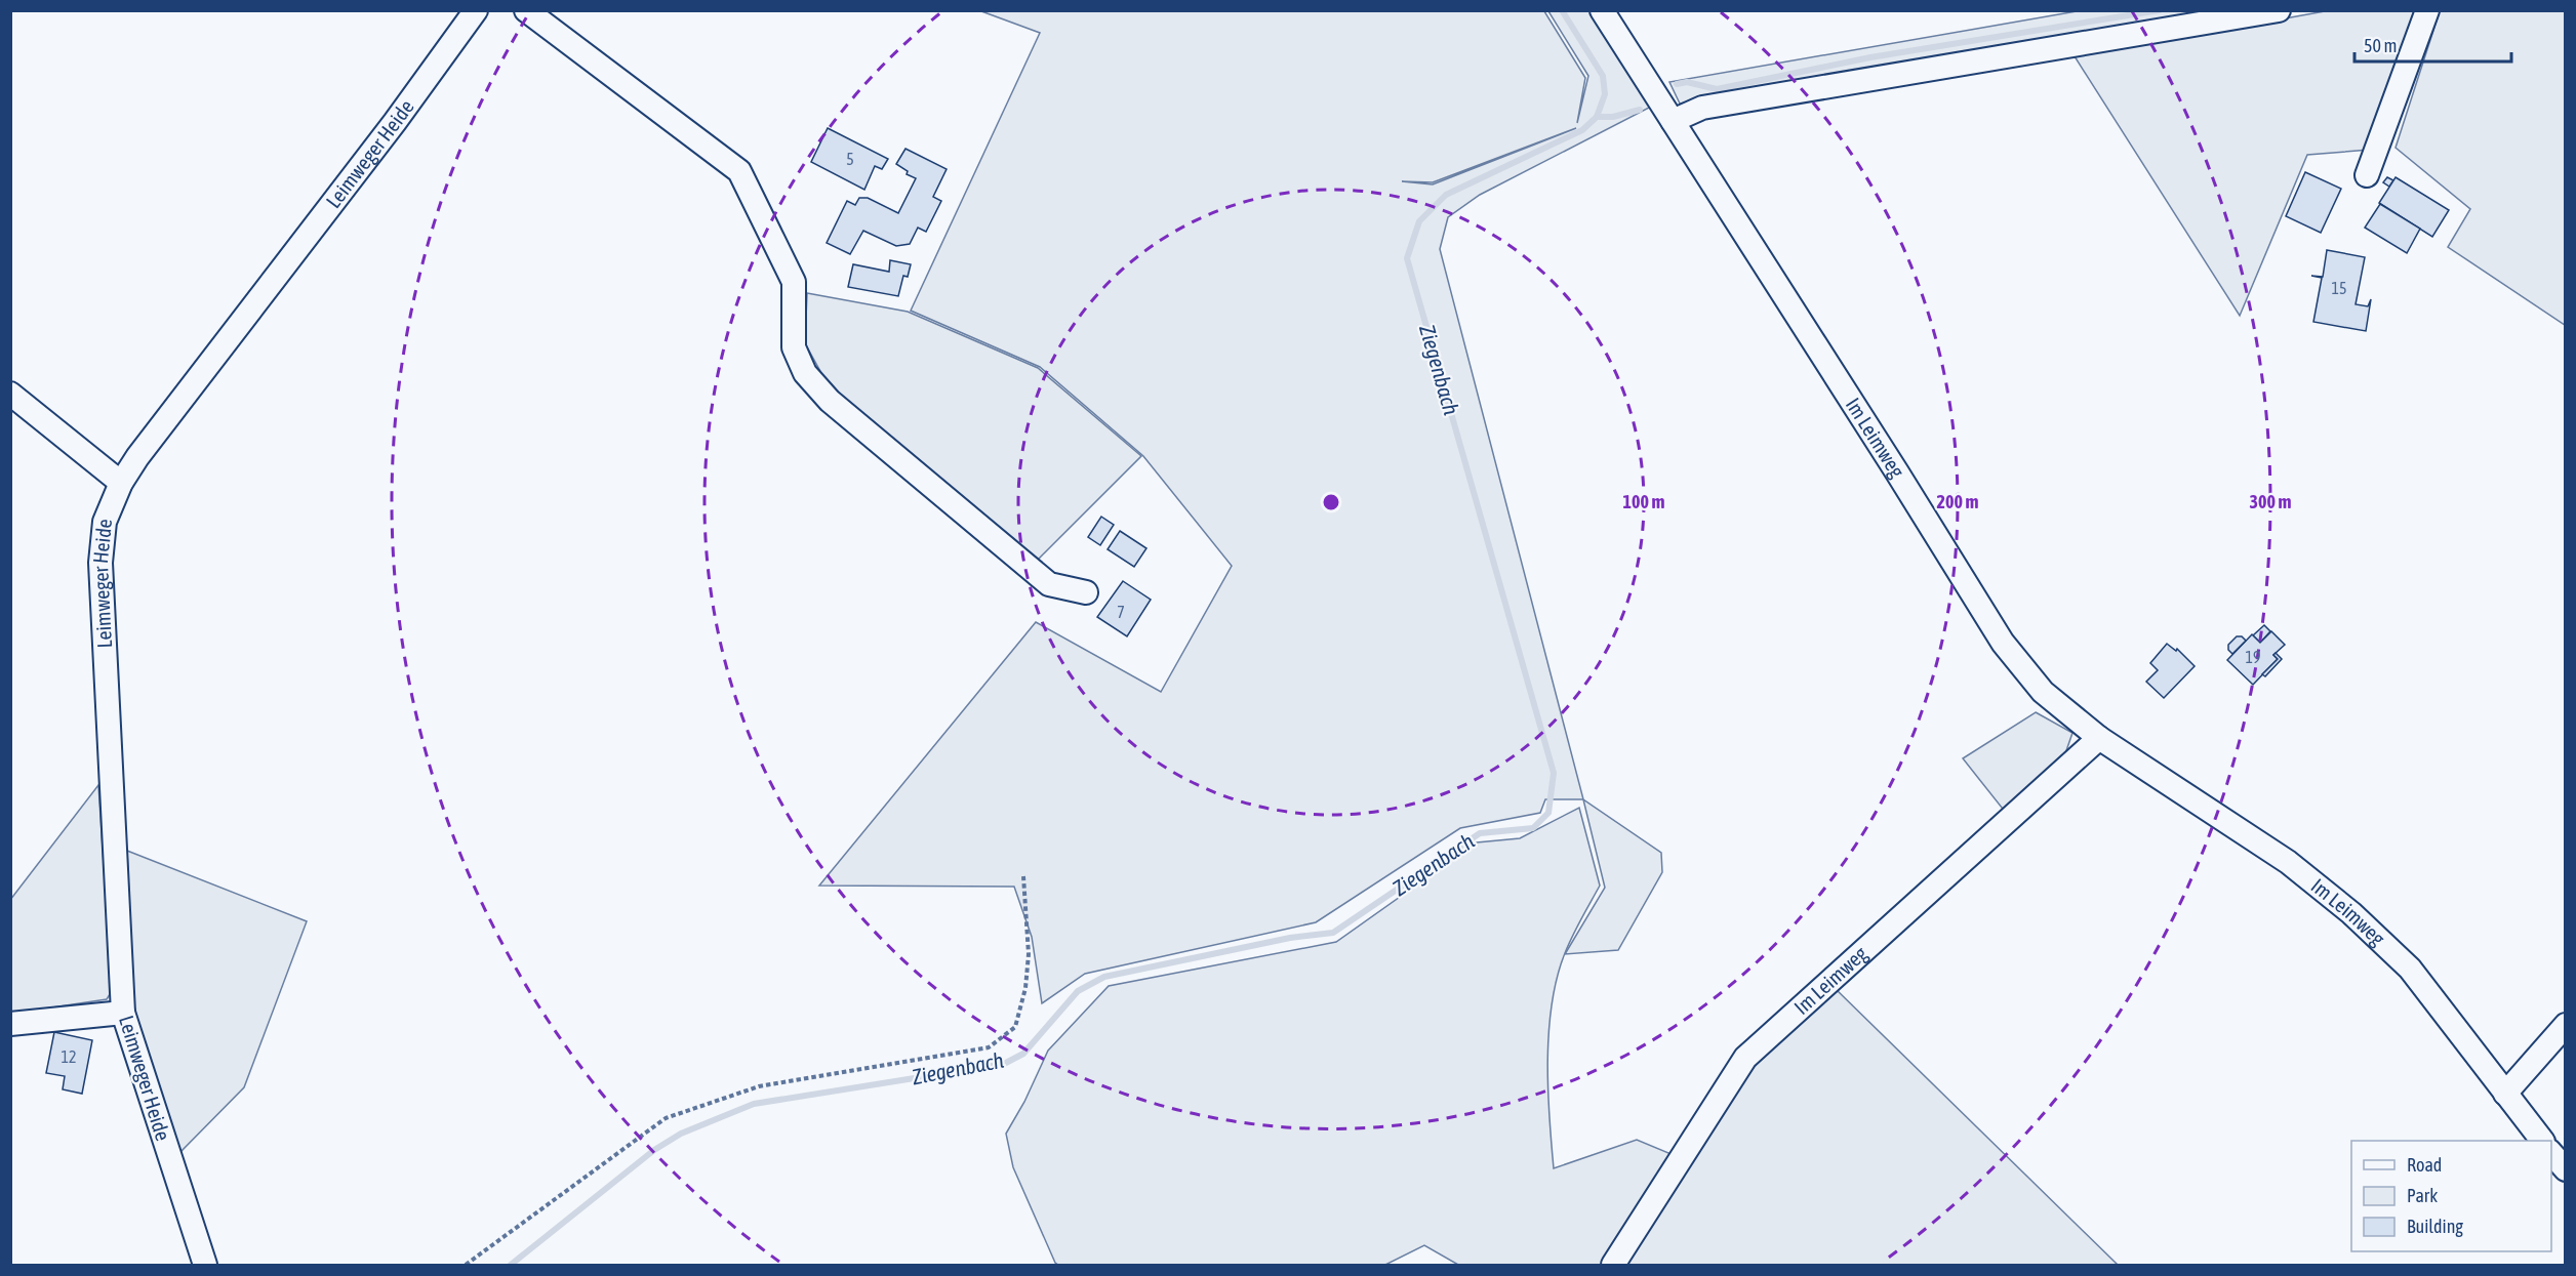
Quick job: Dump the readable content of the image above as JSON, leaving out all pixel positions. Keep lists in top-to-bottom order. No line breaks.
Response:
{"streets":{"street":["Leimweger Heide","Im Leimweg"]},"water":["Ziegenbach"],"house_numbers":["5","15","7","19","12"],"legend":["Road","Park","Building"],"scale_bar":"50 m","rings":["100 m","200 m","300 m"]}
